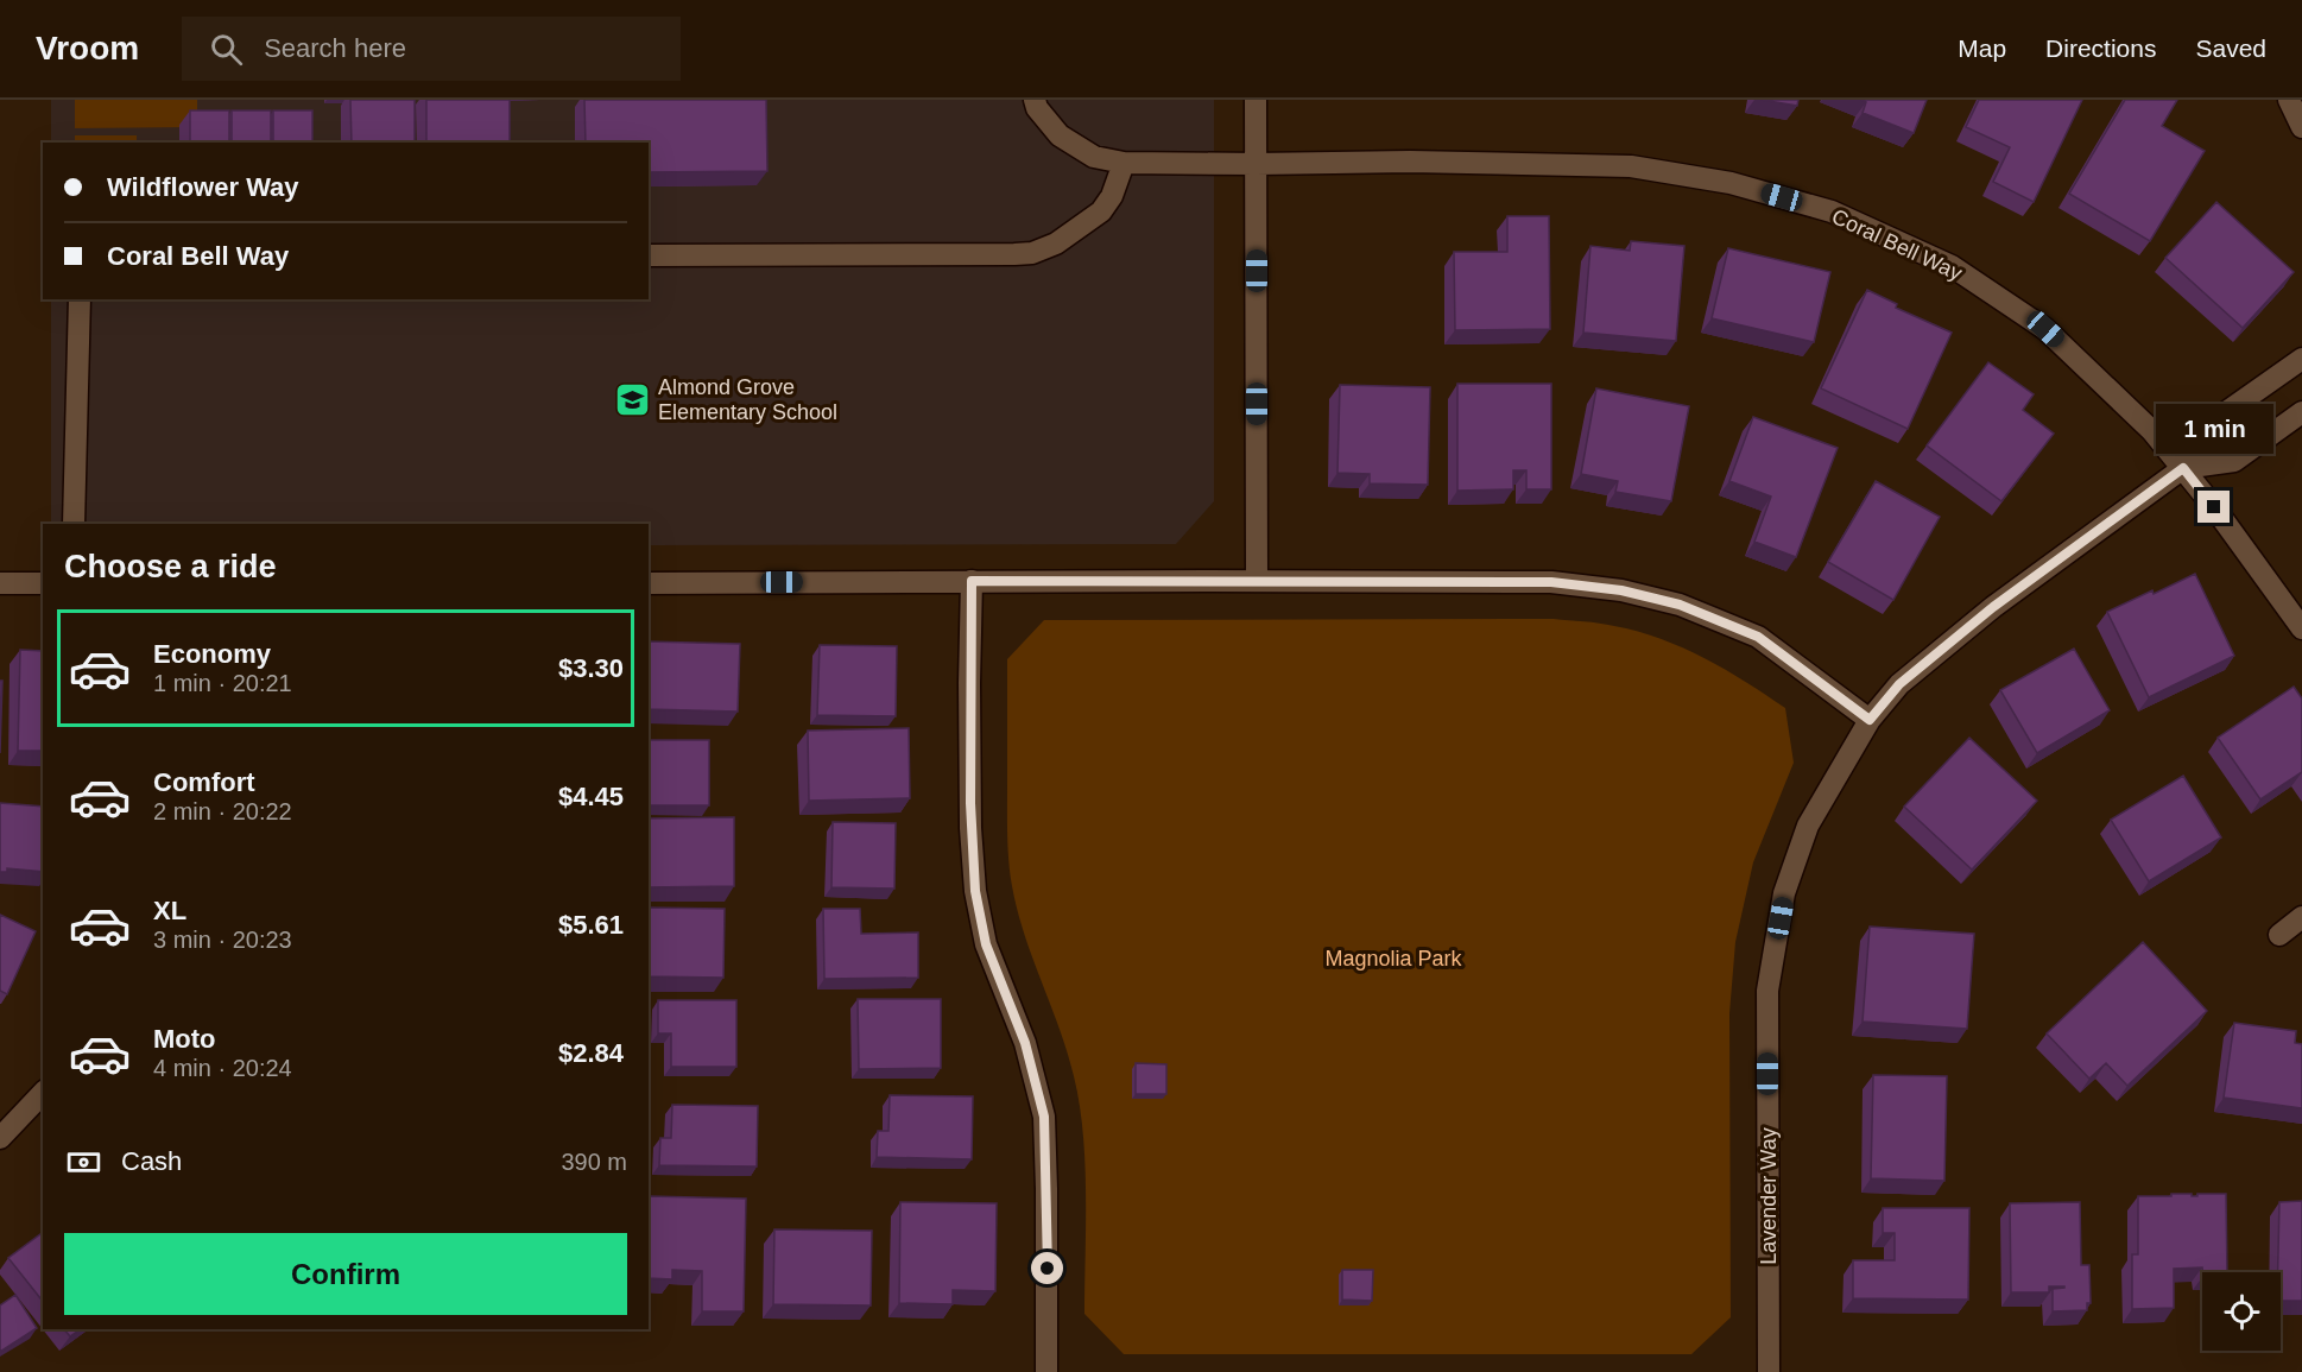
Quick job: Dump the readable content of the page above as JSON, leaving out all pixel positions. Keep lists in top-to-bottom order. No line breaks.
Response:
{"streets":{"street":["Coral Bell Way","Lavender Way"]},"crossings":[["Coral Bell Way","Lavender Way"]],"parks":["Magnolia Park"],"places":{"school or university":["Almond Grove Elementary School"]},"page":{"header":"Vroom","search":"Search here","nav":["Map","Directions","Saved"],"banner":["Wildflower Way","Coral Bell Way"],"bubble":"1 min","heading":"Choose a ride","list":[{"name":"Economy","note":"1 min · 20:21","value":"$3.30"},{"name":"Comfort","note":"2 min · 20:22","value":"$4.45"},{"name":"XL","note":"3 min · 20:23","value":"$5.61"},{"name":"Moto","note":"4 min · 20:24","value":"$2.84"}],"pay":["Cash","390 m"],"buttons":"Confirm"}}
